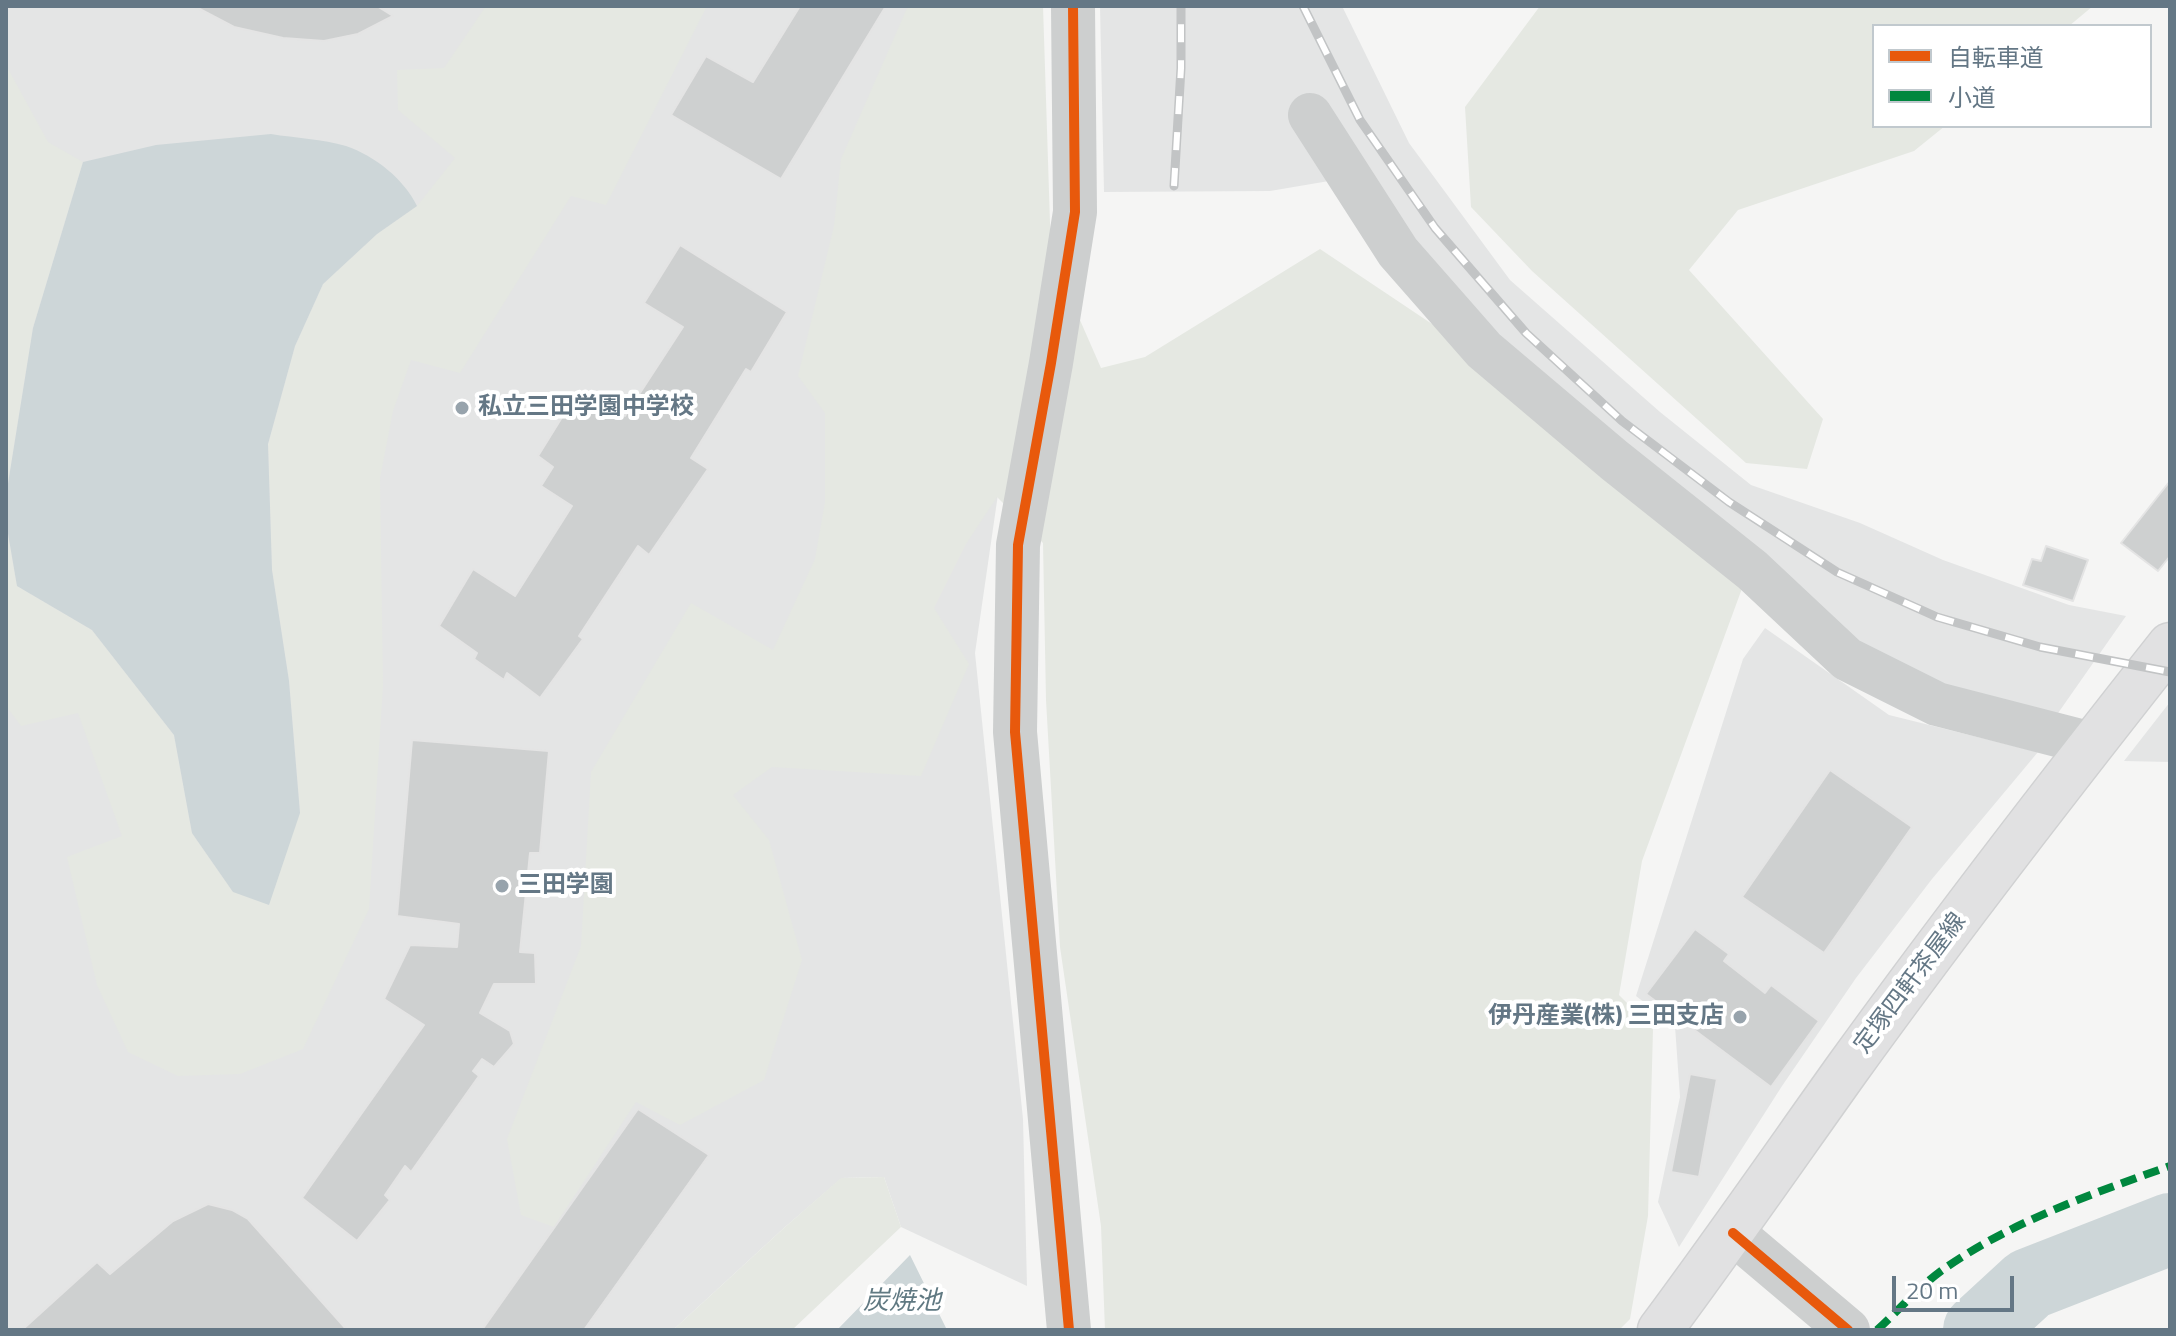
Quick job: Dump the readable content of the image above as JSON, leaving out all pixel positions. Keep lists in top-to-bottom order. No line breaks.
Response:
{"streets":{"main road":["定塚四軒茶屋線"]},"water":["炭焼池"],"places":["私立三田学園中学校","三田学園","伊丹産業(株) 三田支店"],"legend":["自転車道","小道"],"scale_bar":"20 m"}
